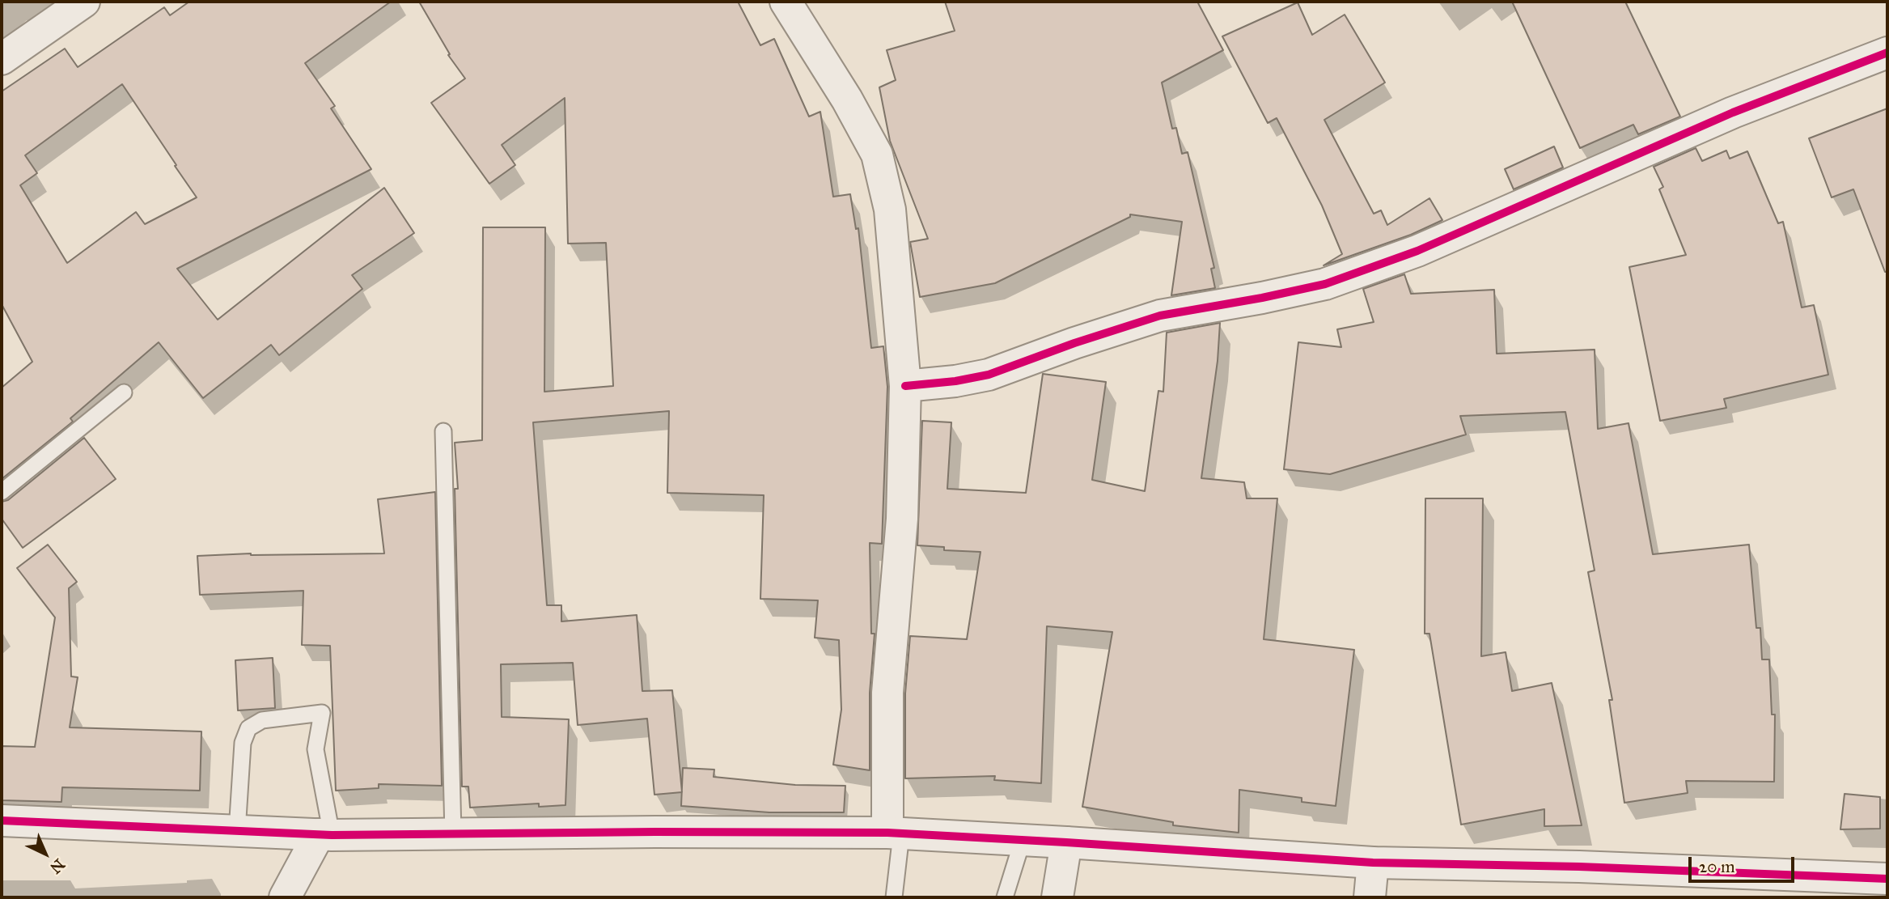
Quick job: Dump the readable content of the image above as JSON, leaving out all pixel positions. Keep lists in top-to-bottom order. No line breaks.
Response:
{"scale_bar":"20 m","north":"bottom right"}
